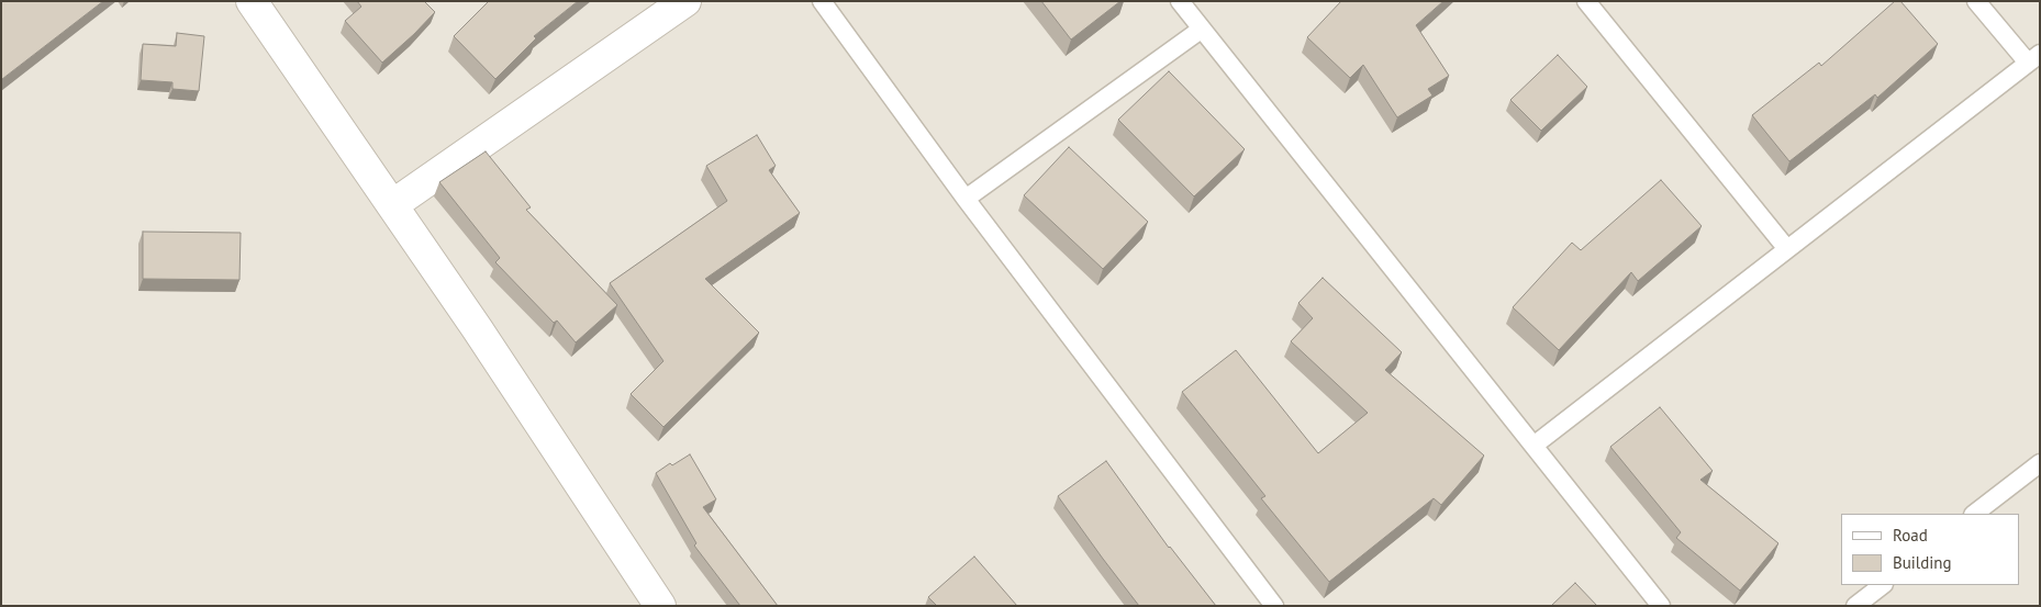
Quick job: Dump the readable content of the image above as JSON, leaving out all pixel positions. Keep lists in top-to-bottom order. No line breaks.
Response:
{"legend":["Road","Building"]}
